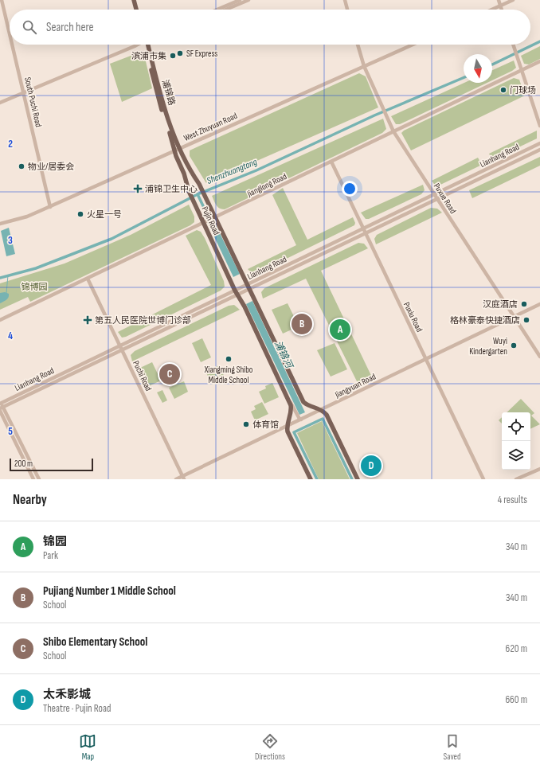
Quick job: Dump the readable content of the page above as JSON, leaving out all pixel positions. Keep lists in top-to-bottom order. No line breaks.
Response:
{"streets":{"main road":["Pujin Road"],"street":["South Puchi Road","West Zhuyuan Road","Lianhang Road","Jianglong Road","Puxue Road","Puxiu Road","Puchi Road","Jiangyuan Road"]},"crossings":[["South Puchi Road","West Zhuyuan Road"],["West Zhuyuan Road","Puxue Road"],["West Zhuyuan Road","Pujin Road"],["Lianhang Road","Puxue Road"],["Lianhang Road","Pujin Road"],["Lianhang Road","Puxiu Road"],["Lianhang Road","Puchi Road"],["Jianglong Road","Puxue Road"],["Jianglong Road","Pujin Road"],["Jianglong Road","Puxiu Road"],["Jianglong Road","Puchi Road"],["Puxue Road","Jiangyuan Road"],["Pujin Road","Jiangyuan Road"],["Puxiu Road","Jiangyuan Road"],["Puchi Road","Jiangyuan Road"]],"water":["Shenzhuangtang","浦锦河"],"parks":["锦博园"],"places":{"other":["SF Express","滨浦市集","门球场","物业/居委会","火星一号","汉庭酒店","格林豪泰快捷酒店","Wuyi Kindergarten","Xiangming Shibo Middle School","体育馆"],"health":["浦锦卫生中心","第五人民医院世博门诊部"]},"scale_bar":"200 m","north":"bottom","page":{"search":"Search here","pins":["B","A","C","D"],"scale":"200 m","heading":["Nearby","4 results"],"list":[{"mark":"A","name":"锦园","note":"Park","value":"340 m"},{"mark":"B","name":"Pujiang Number 1 Middle School","note":"School","value":"340 m"},{"mark":"C","name":"Shibo Elementary School","note":"School","value":"620 m"},{"mark":"D","name":"太禾影城","note":"Theatre · Pujin Road","value":"660 m"}],"nav":["Map","Directions","Saved"]},"grid":{"rows":["2","3","4","5"]}}
